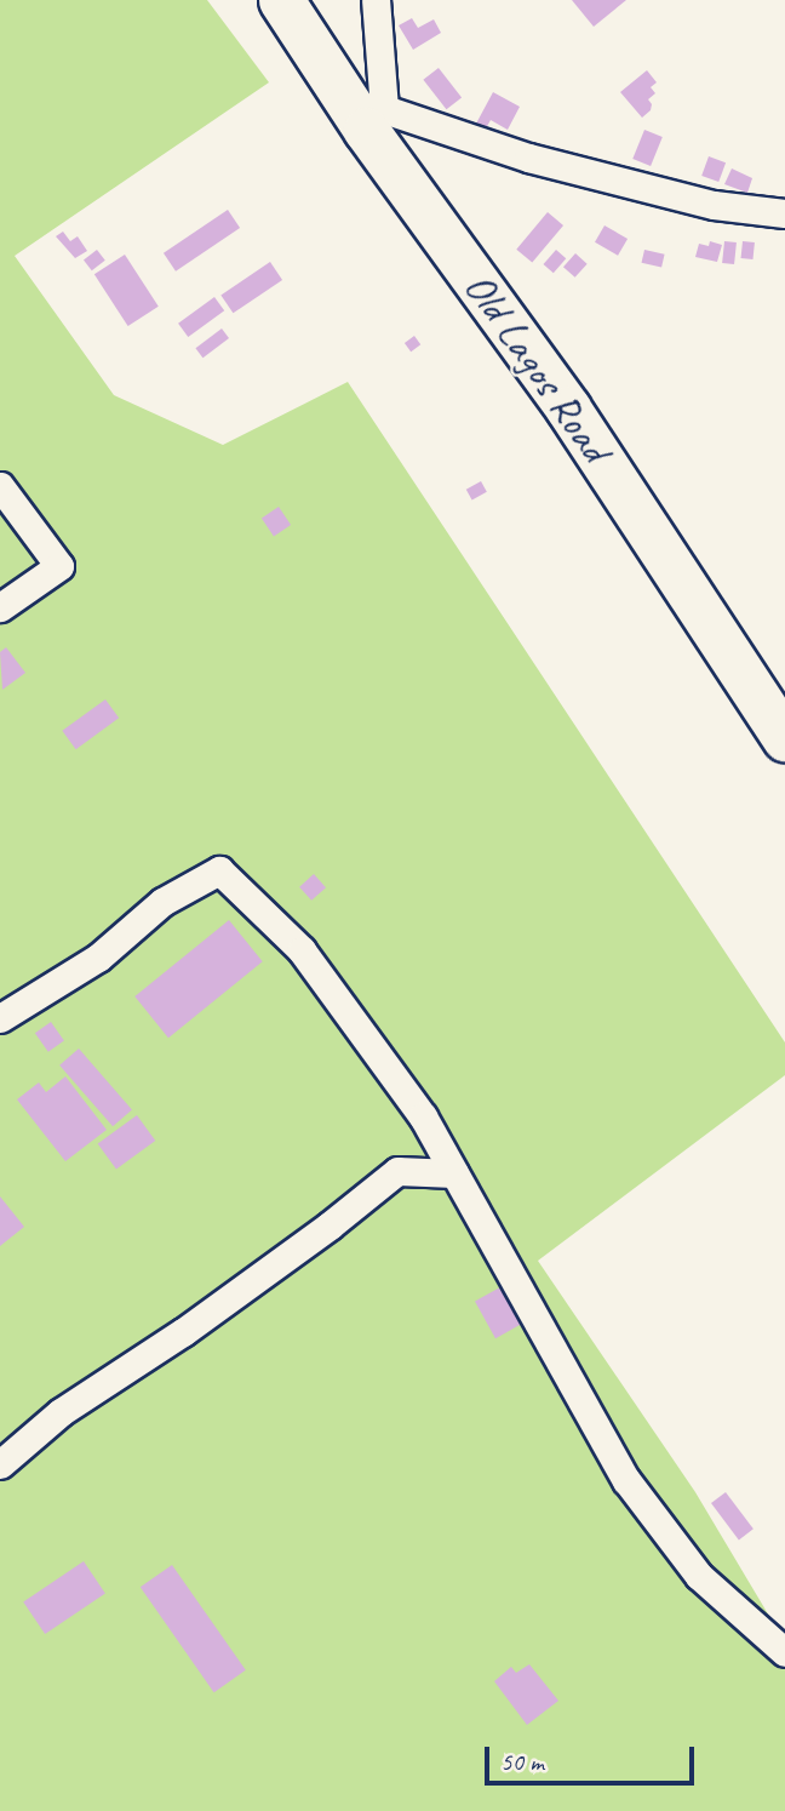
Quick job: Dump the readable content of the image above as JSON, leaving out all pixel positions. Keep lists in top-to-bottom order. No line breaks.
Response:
{"streets":{"main road":["Old Lagos Road"]},"scale_bar":"50 m"}
